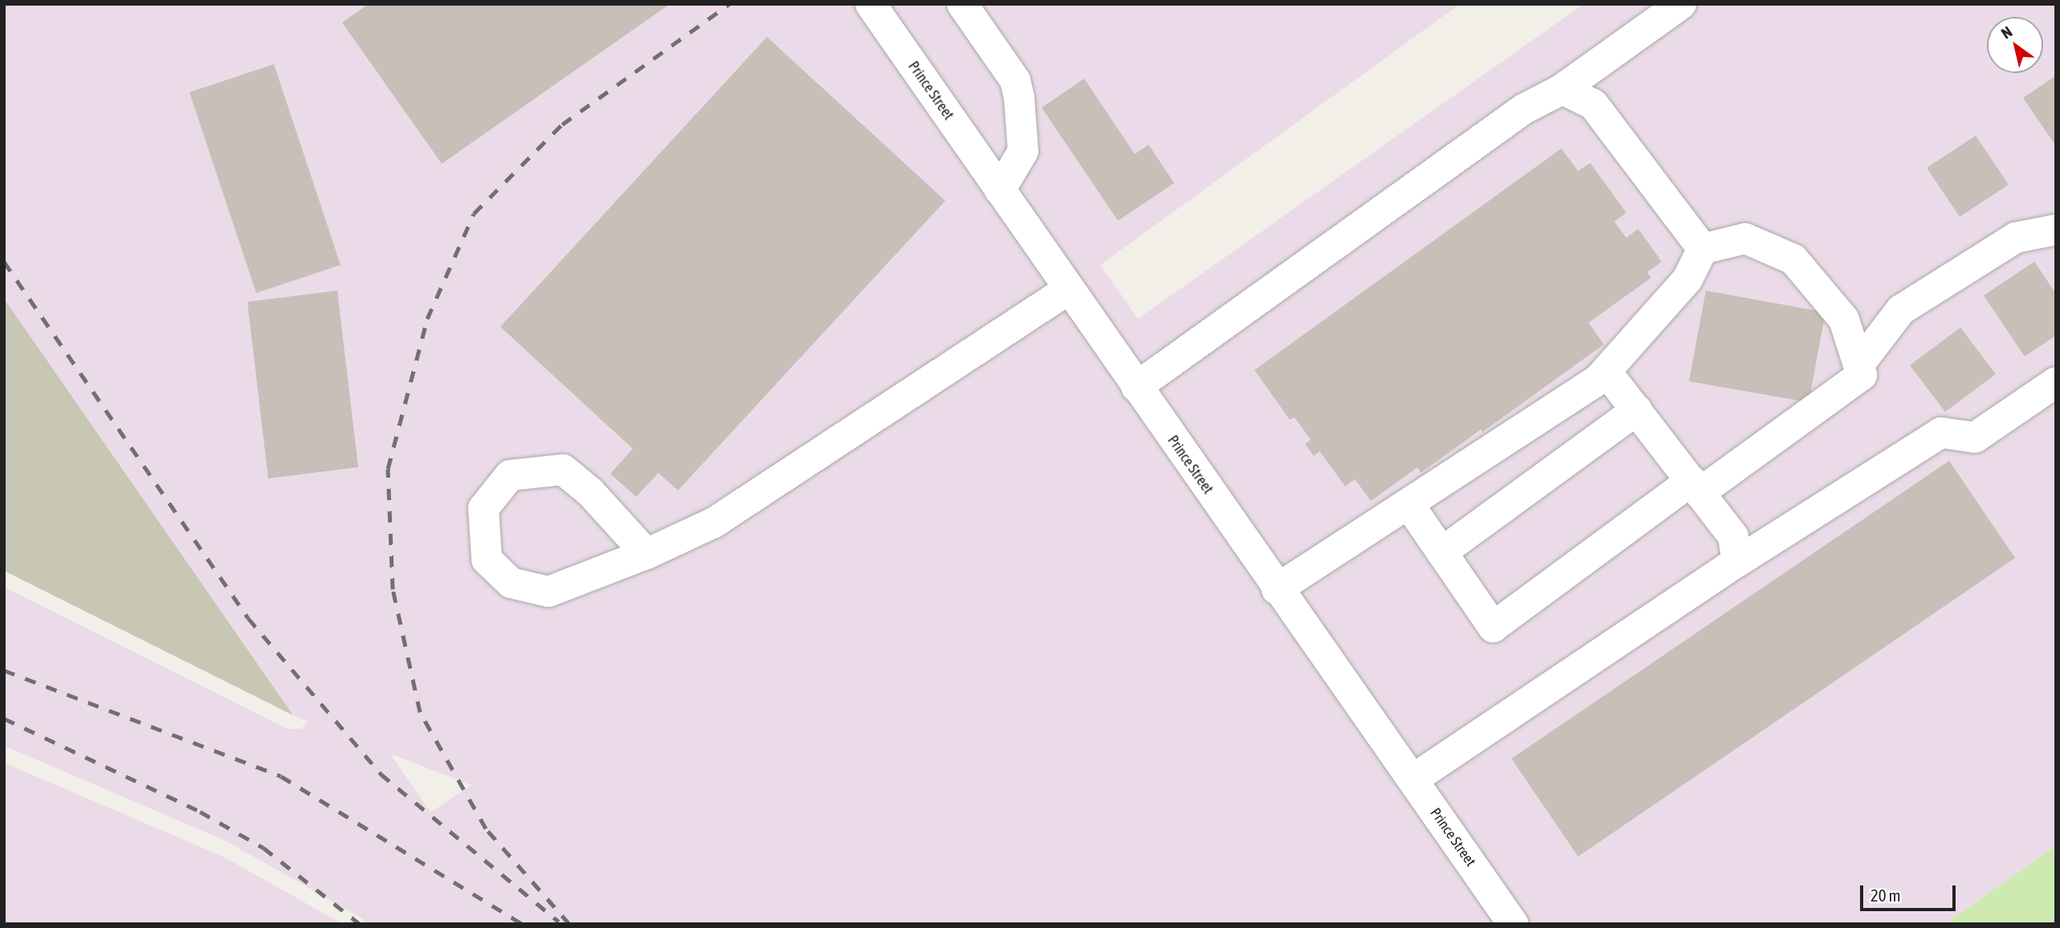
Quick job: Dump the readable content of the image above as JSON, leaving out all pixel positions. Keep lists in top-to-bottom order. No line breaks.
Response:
{"streets":{"street":["Prince Street"]},"scale_bar":"20 m","north":"top left"}
